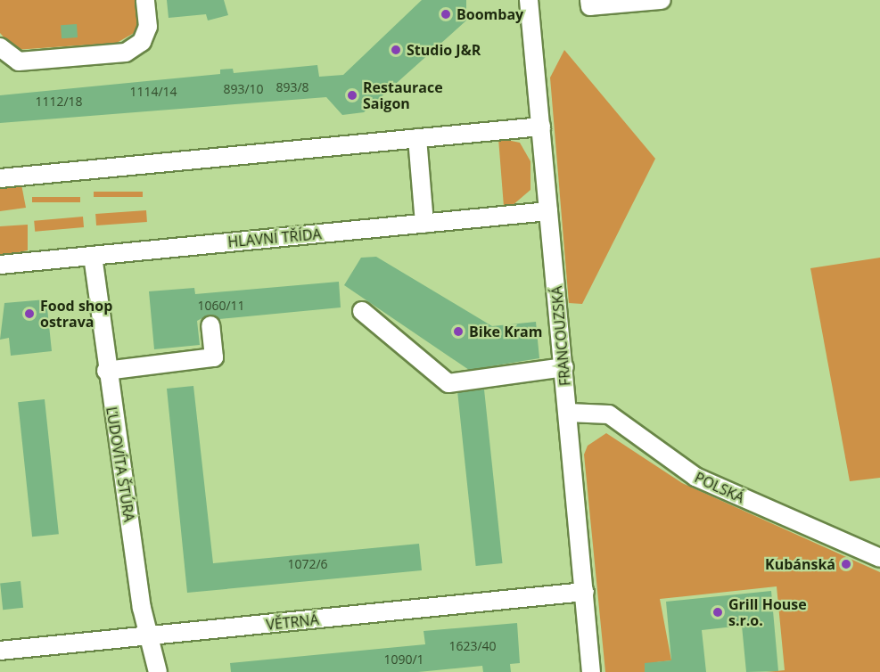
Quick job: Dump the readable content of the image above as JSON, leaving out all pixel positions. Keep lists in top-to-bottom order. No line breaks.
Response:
{"streets":{"street":["HLAVNÍ TŘÍDA","FRANCOUZSKÁ","ĽUDOVÍTA ŠTÚRA","POLSKÁ","VĚTRNÁ"]},"crossings":[["HLAVNÍ TŘÍDA","FRANCOUZSKÁ"],["HLAVNÍ TŘÍDA","ĽUDOVÍTA ŠTÚRA"],["FRANCOUZSKÁ","POLSKÁ"],["FRANCOUZSKÁ","VĚTRNÁ"],["ĽUDOVÍTA ŠTÚRA","VĚTRNÁ"]],"places":["Boombay","Studio J&R","Restaurace Saigon","Food shop ostrava","Bike Kram","Kubánská","Grill House s.r.o."],"house_numbers":["893/8","893/10","1114/14","1112/18","1060/11","1072/6","1623/40","1090/1"]}
